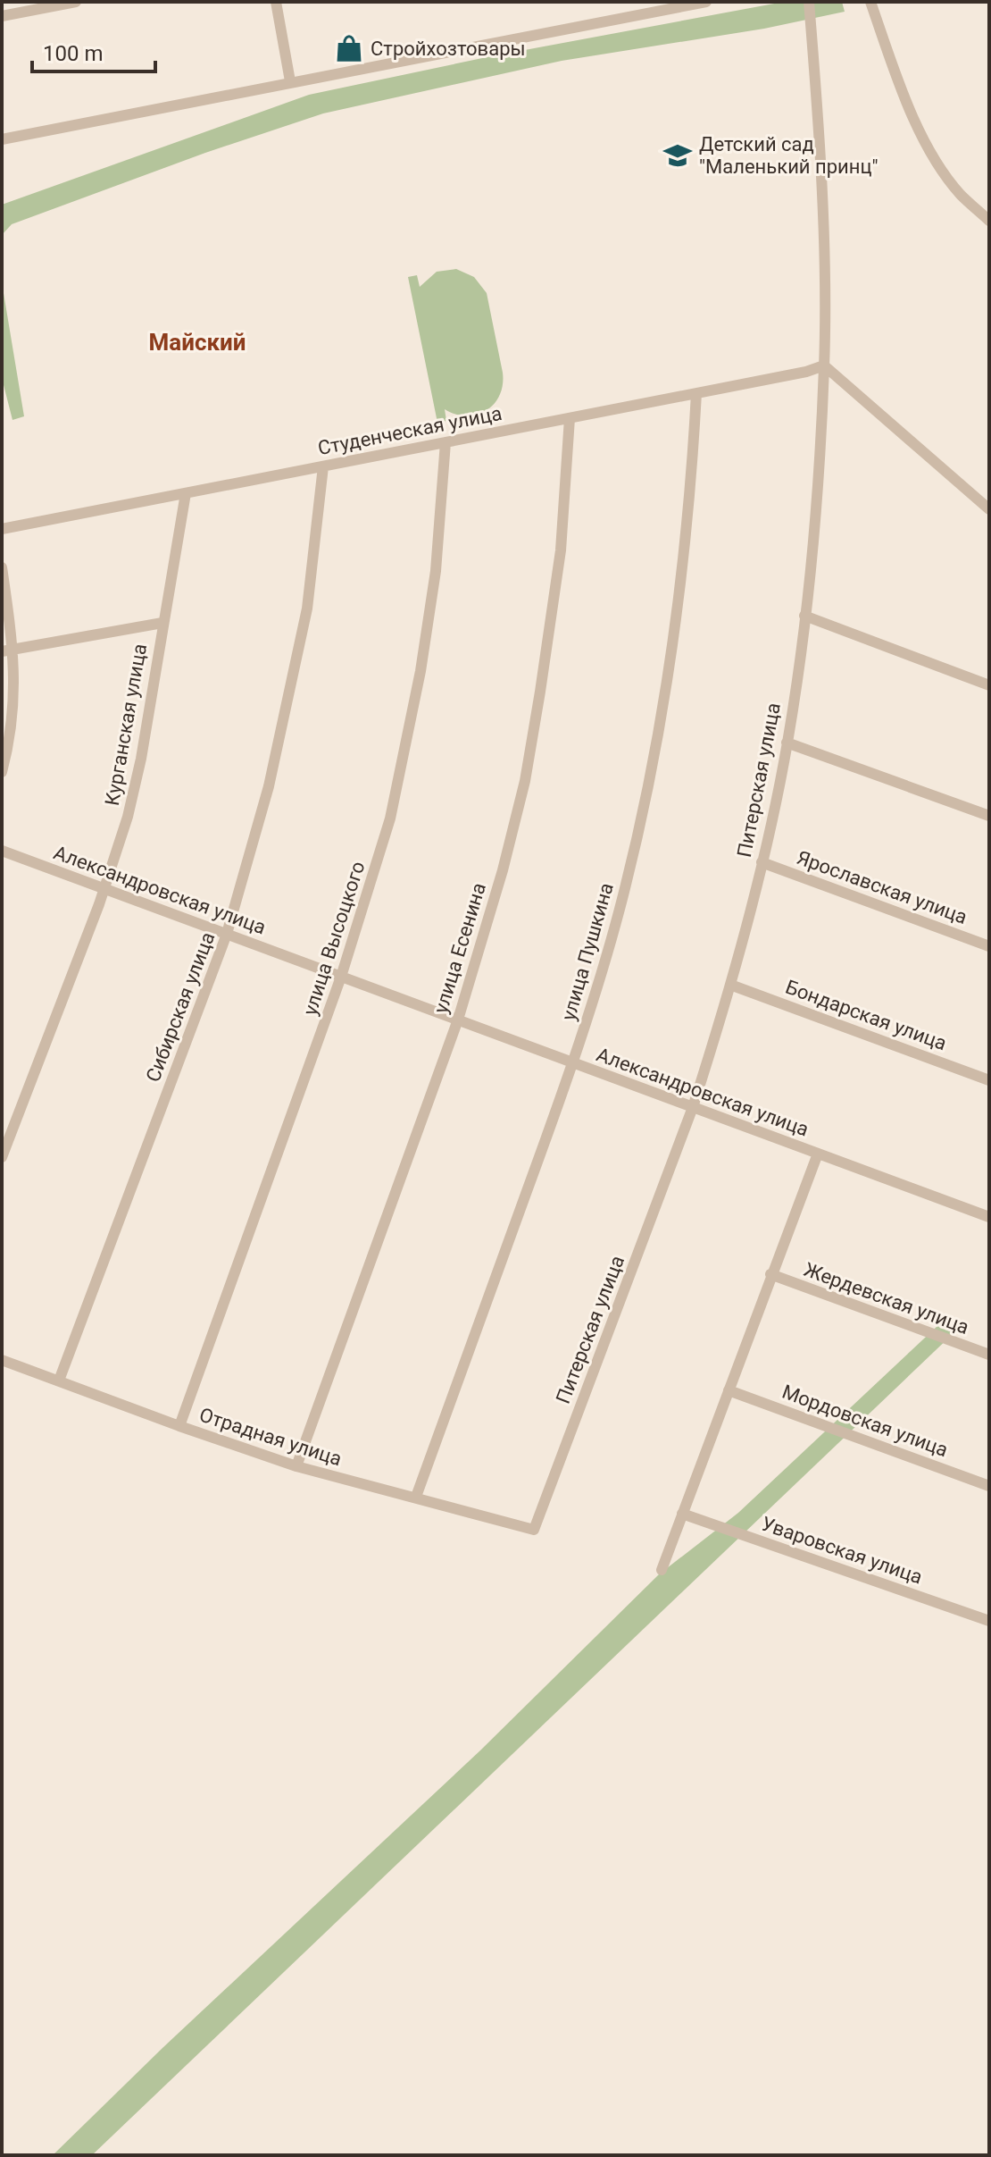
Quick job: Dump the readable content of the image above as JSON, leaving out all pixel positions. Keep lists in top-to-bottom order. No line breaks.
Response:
{"streets":{"street":["Студенческая улица","Курганская улица","Питерская улица","Ярославская улица","Александровская улица","улица Высоцкого","улица Есенина","улица Пушкина","Сибирская улица","Бондарская улица","Жердевская улица","Мордовская улица","Отрадная улица","Уваровская улица"]},"crossings":[["Студенческая улица","Курганская улица"],["Студенческая улица","Питерская улица"],["Студенческая улица","улица Высоцкого"],["Студенческая улица","улица Есенина"],["Студенческая улица","улица Пушкина"],["Студенческая улица","Сибирская улица"],["Курганская улица","Александровская улица"],["Питерская улица","Ярославская улица"],["Питерская улица","Александровская улица"],["Питерская улица","Бондарская улица"],["Питерская улица","Отрадная улица"],["Александровская улица","улица Высоцкого"],["Александровская улица","улица Есенина"],["Александровская улица","улица Пушкина"],["Александровская улица","Сибирская улица"],["улица Высоцкого","Отрадная улица"],["улица Есенина","Отрадная улица"],["улица Пушкина","Отрадная улица"],["Сибирская улица","Отрадная улица"]],"districts":["Майский"],"places":{"shop":["Стройхозтовары"],"school or university":["Детский сад \"Маленький принц\""]},"scale_bar":"100 m"}
